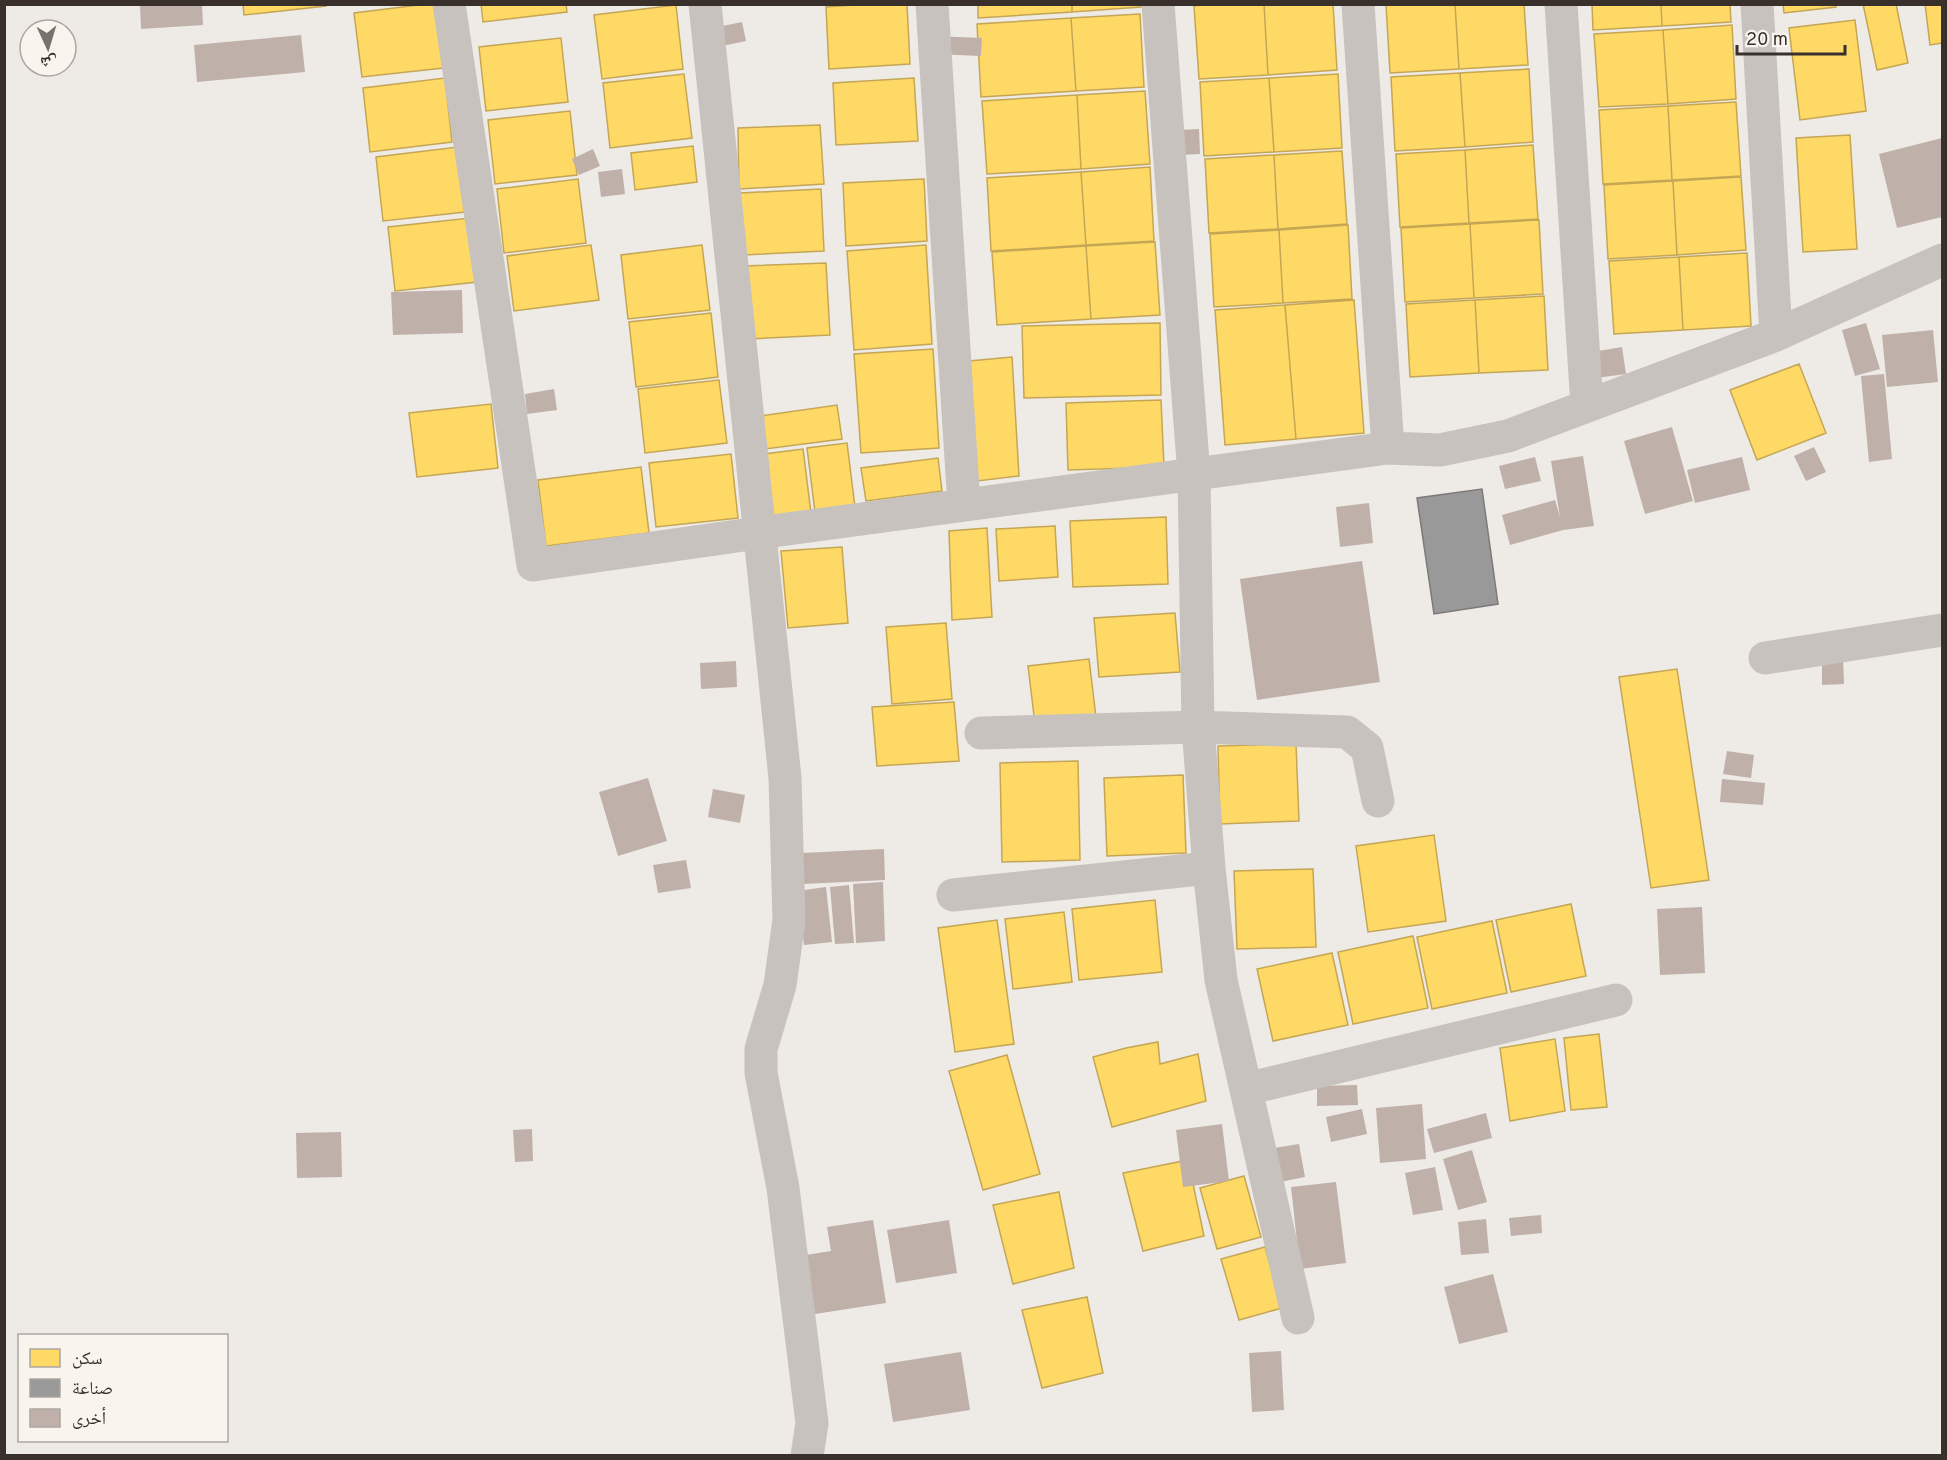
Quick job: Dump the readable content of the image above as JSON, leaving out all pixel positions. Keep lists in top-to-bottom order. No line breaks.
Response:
{"legend":["سكن","صناعة","أخرى"],"scale_bar":"20 m","north":"bottom"}
